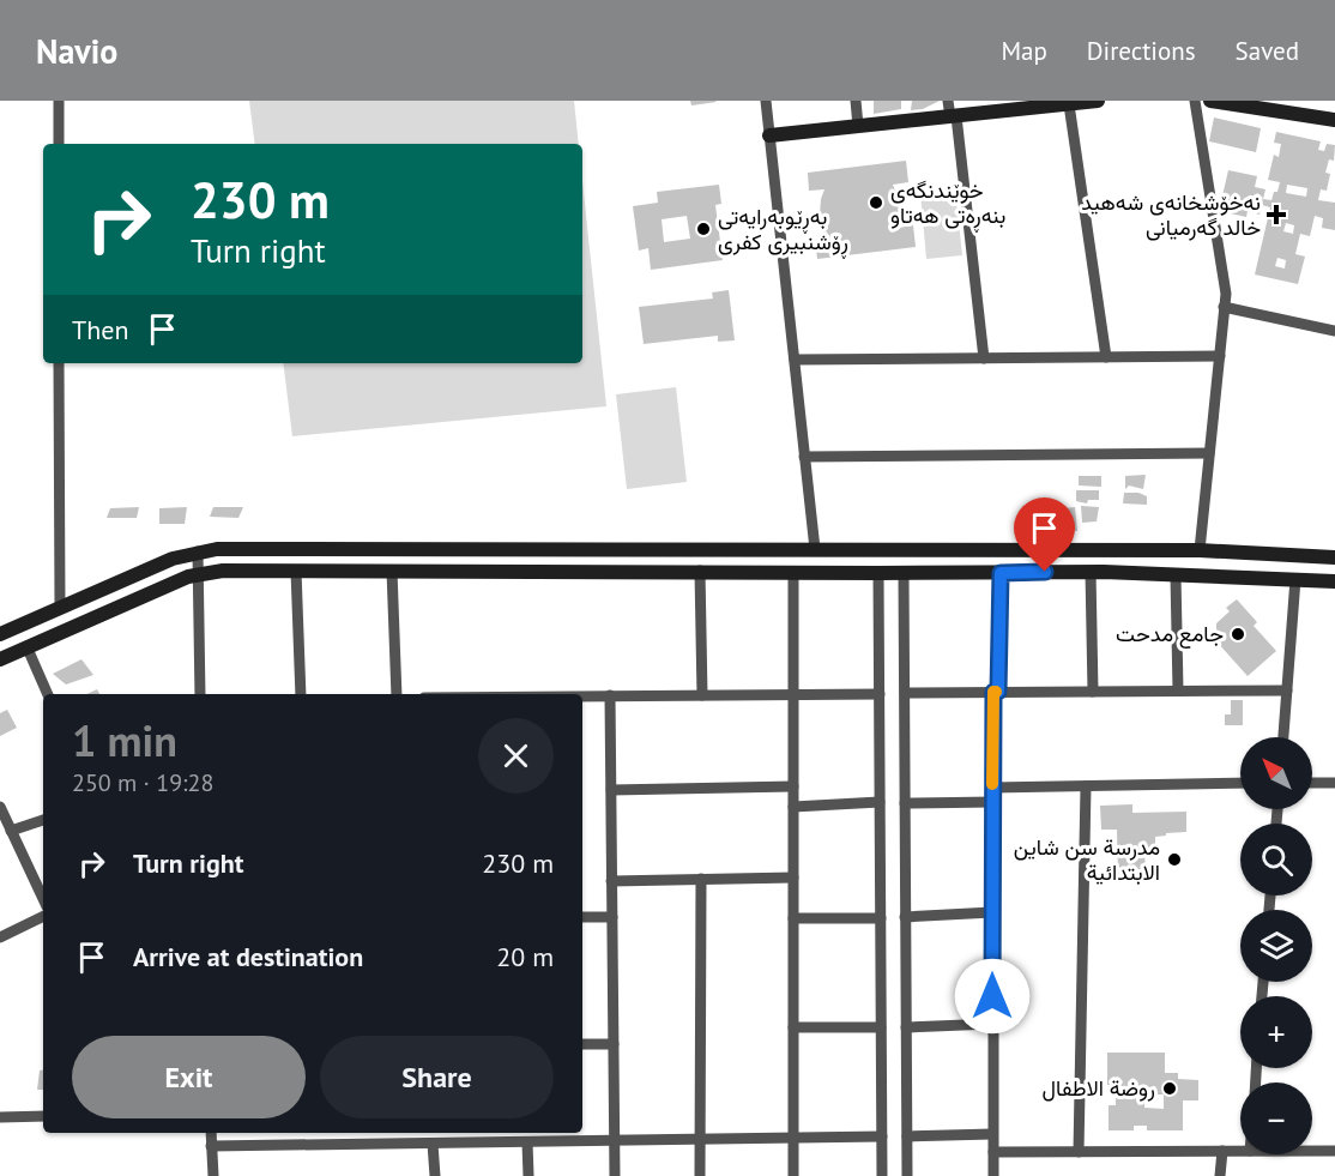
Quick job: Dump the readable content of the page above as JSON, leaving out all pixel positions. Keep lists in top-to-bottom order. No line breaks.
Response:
{"places":{"other":["خوێندنگەی بنەڕەتی هەتاو","بەڕێوبەرایەتی ڕۆشنبیری کفری","جامع مدحت","مدرسة سن شاين الابتدائية","روضة الاطفال"],"health":["نەخۆشخانەی شەهید خالد گەرمیانی"]},"north":"top left","page":{"header":"Navio","nav":["Map","Directions","Saved"],"turn":["230 m","Turn right"],"then":"Then","heading":["1 min","250 m · 19:28"],"map_buttons":["+","−"],"list":[{"name":"Turn right","value":"230 m"},{"name":"Arrive at destination","value":"20 m"}],"buttons":["Exit","Share"]}}
